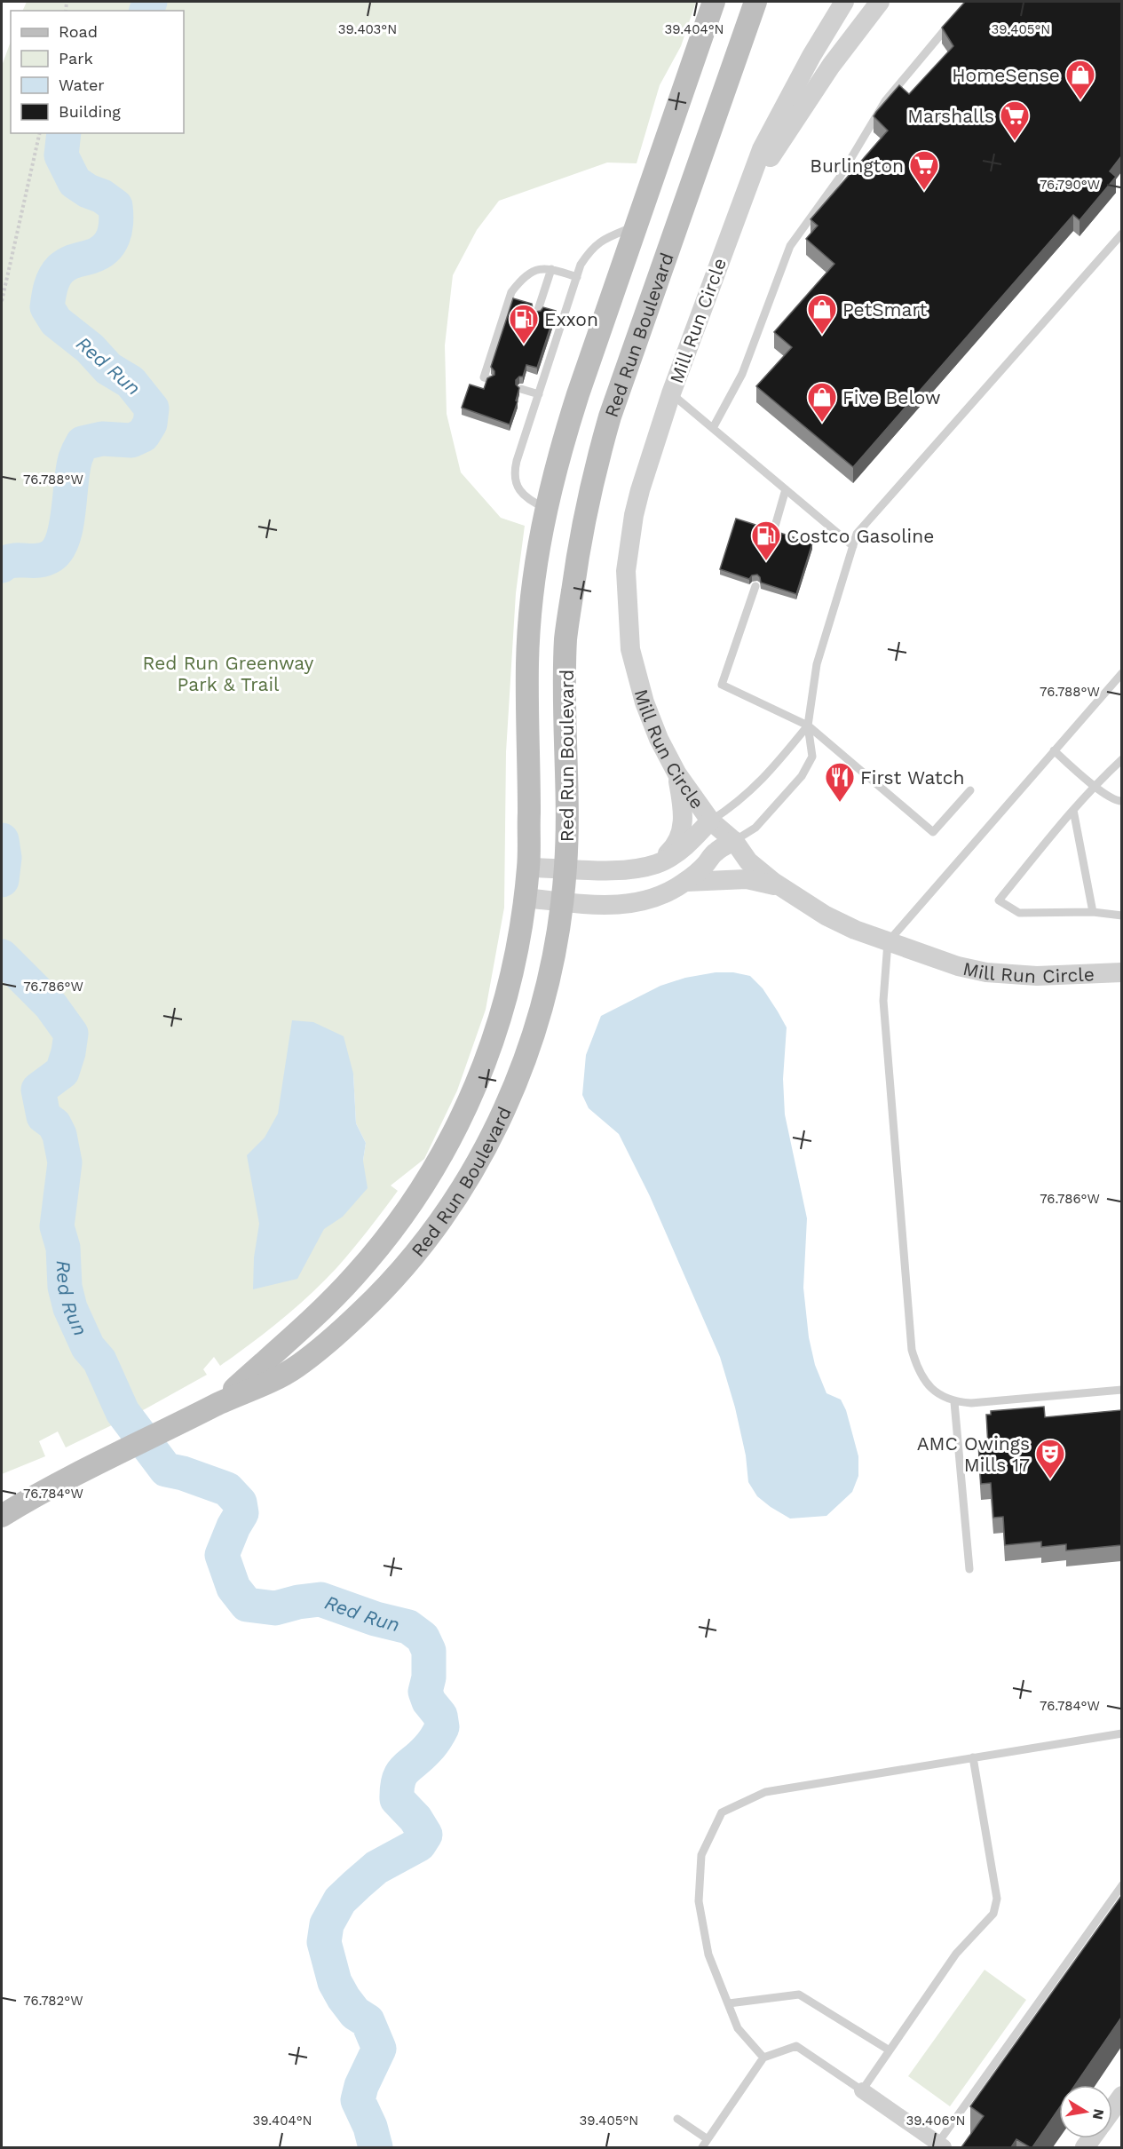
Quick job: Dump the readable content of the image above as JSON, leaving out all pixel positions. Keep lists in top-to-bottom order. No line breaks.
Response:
{"streets":{"main road":["Red Run Boulevard"],"street":["Mill Run Circle"]},"water":["Red Run"],"parks":["Red Run Greenway Park & Trail"],"places":{"shop":["HomeSense","PetSmart","Five Below"],"supermarket":["Marshalls","Burlington"],"fuel station":["Exxon","Costco Gasoline"],"restaurant":["First Watch"],"theatre":["AMC Owings Mills 17"]},"legend":["Road","Park","Water","Building"],"north":"right","coordinates":["39.403°N","39.404°N","39.405°N","76.790°W","76.788°W","76.786°W","76.784°W","76.782°W","39.406°N"]}
